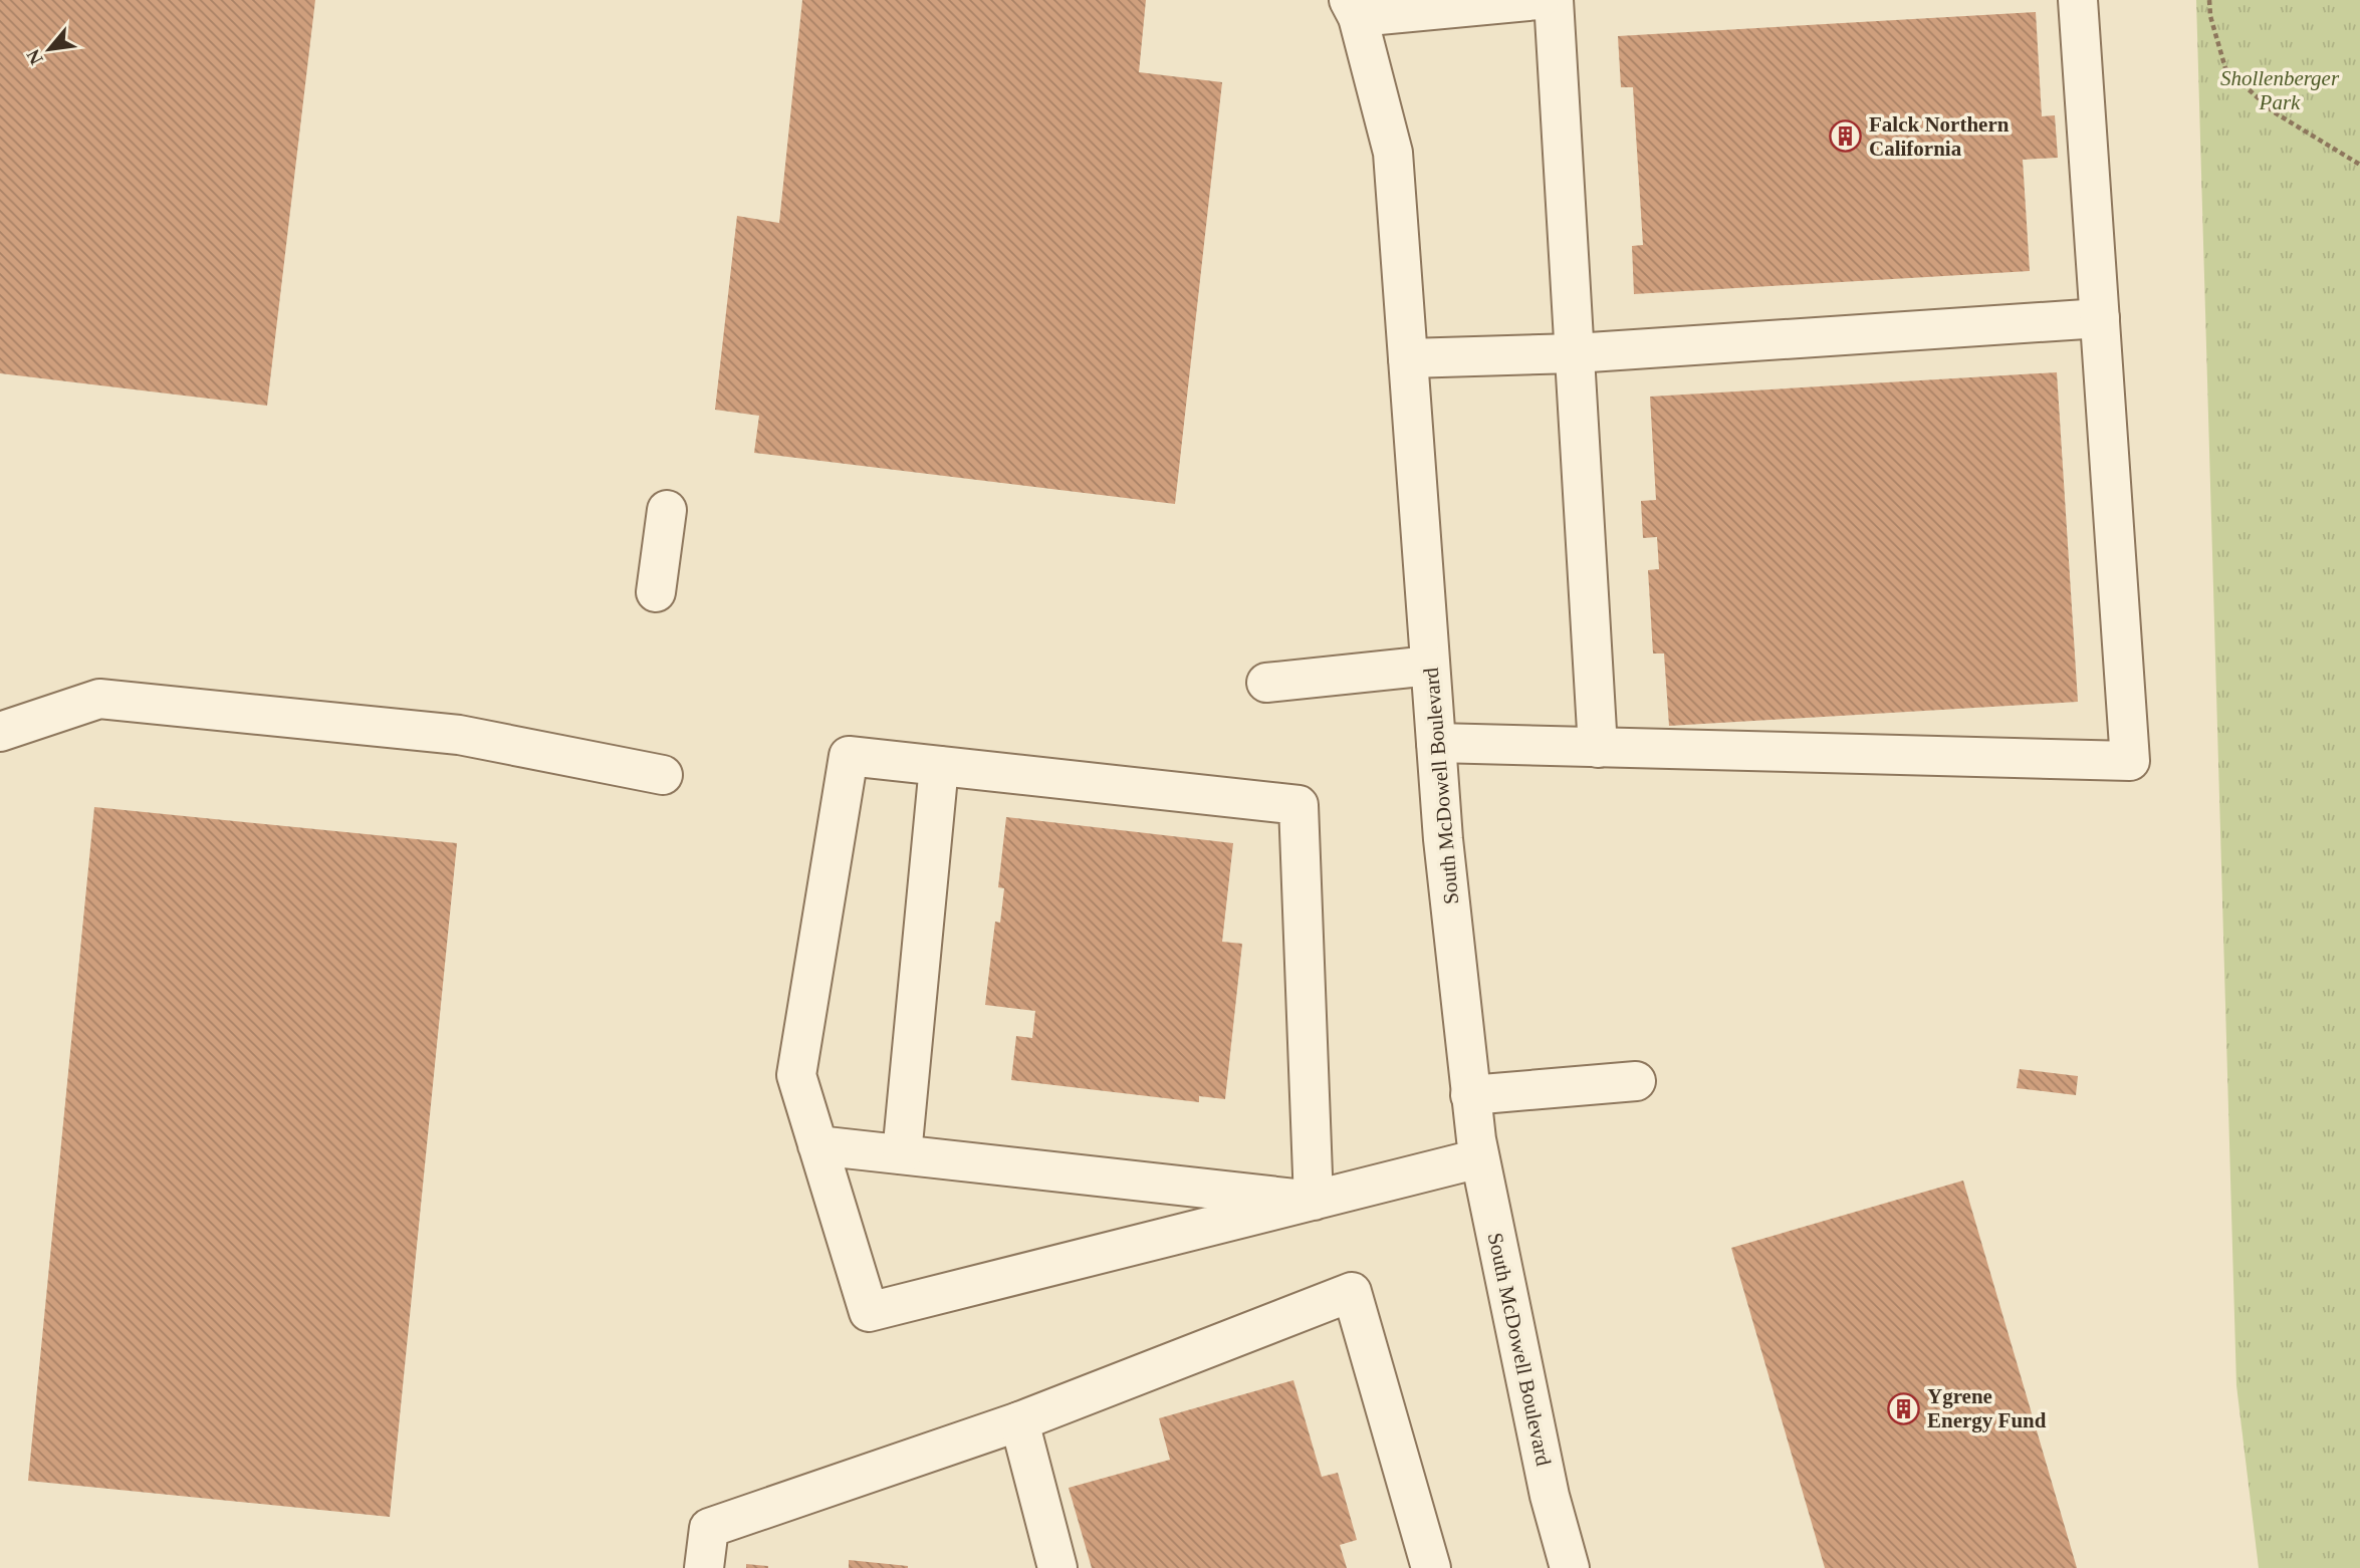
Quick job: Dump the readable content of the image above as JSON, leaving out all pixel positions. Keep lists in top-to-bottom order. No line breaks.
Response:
{"streets":{"street":["South McDowell Boulevard"]},"parks":["Shollenberger Park"],"places":{"building":["Falck Northern California","Ygrene Energy Fund"]},"north":"bottom left"}
